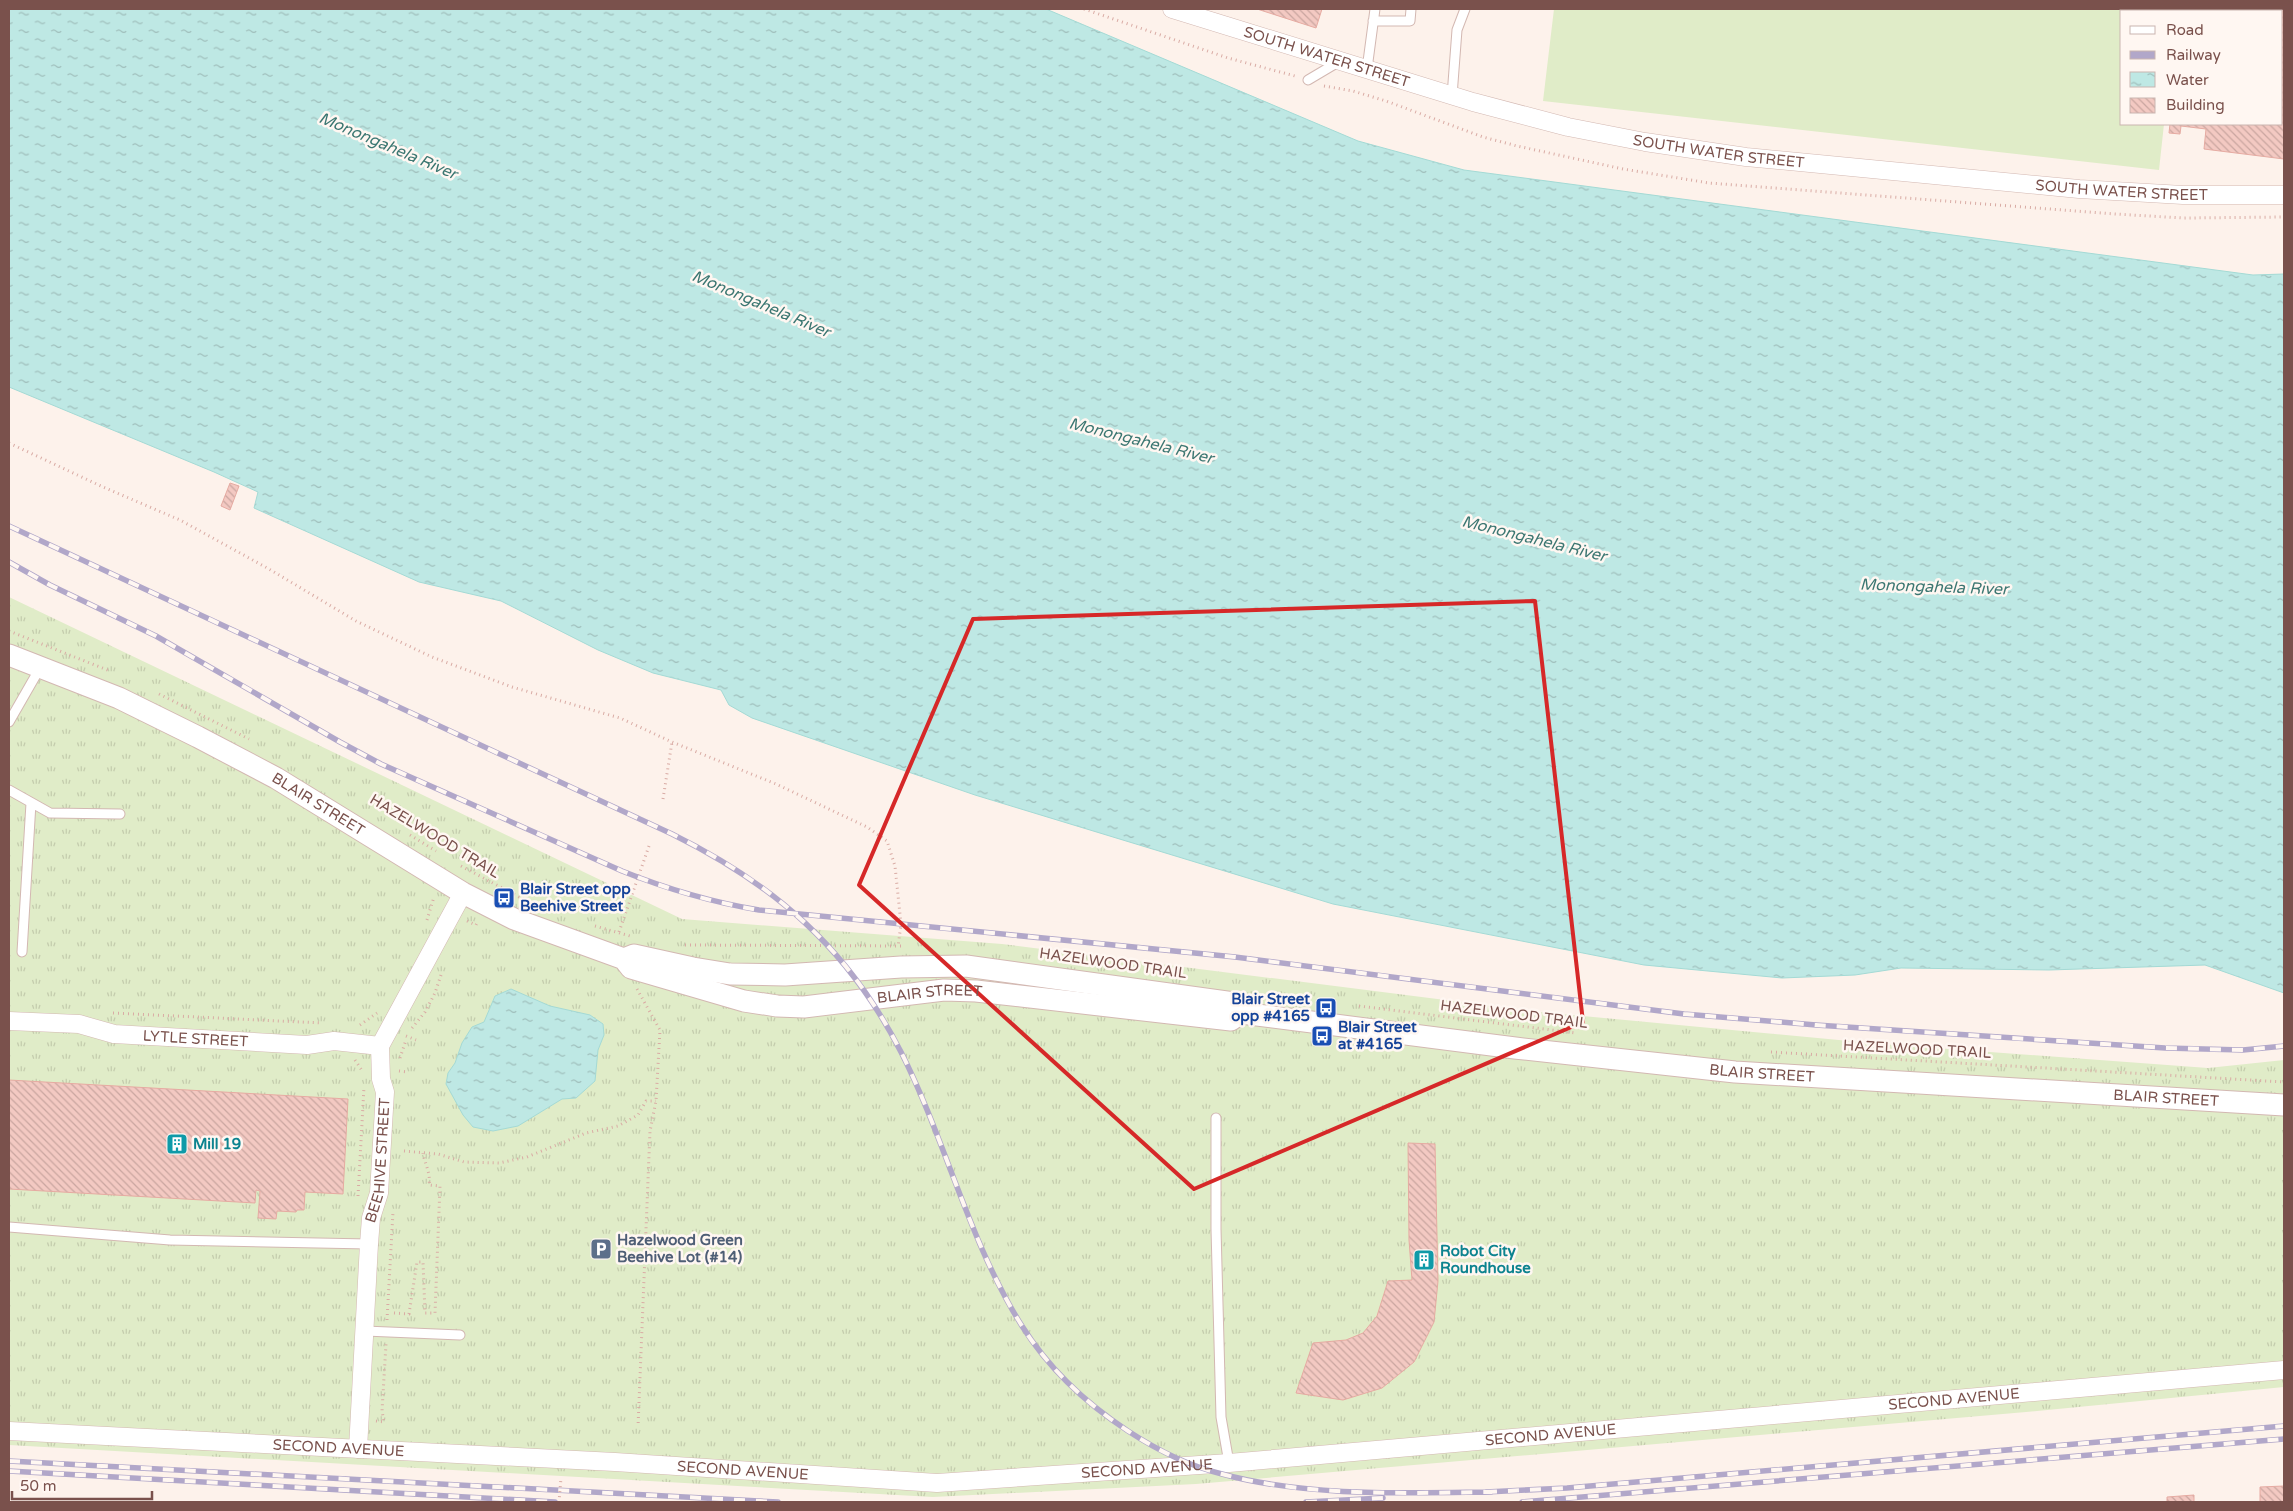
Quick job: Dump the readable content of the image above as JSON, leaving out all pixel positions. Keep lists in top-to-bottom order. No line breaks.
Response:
{"streets":{"street":["SOUTH WATER STREET","BLAIR STREET","LYTLE STREET","BEEHIVE STREET","SECOND AVENUE"],"path":["HAZELWOOD TRAIL"]},"crossings":[["LYTLE STREET","BEEHIVE STREET"],["BEEHIVE STREET","SECOND AVENUE"]],"water":["Monongahela River"],"places":{"bus stop":["Blair Street opp Beehive Street","Blair Street opp #4165","Blair Street at #4165"],"building":["Mill 19","Robot City Roundhouse"],"parking":["Hazelwood Green Beehive Lot (#14)"]},"legend":["Road","Railway","Water","Building"],"scale_bar":"50 m"}
